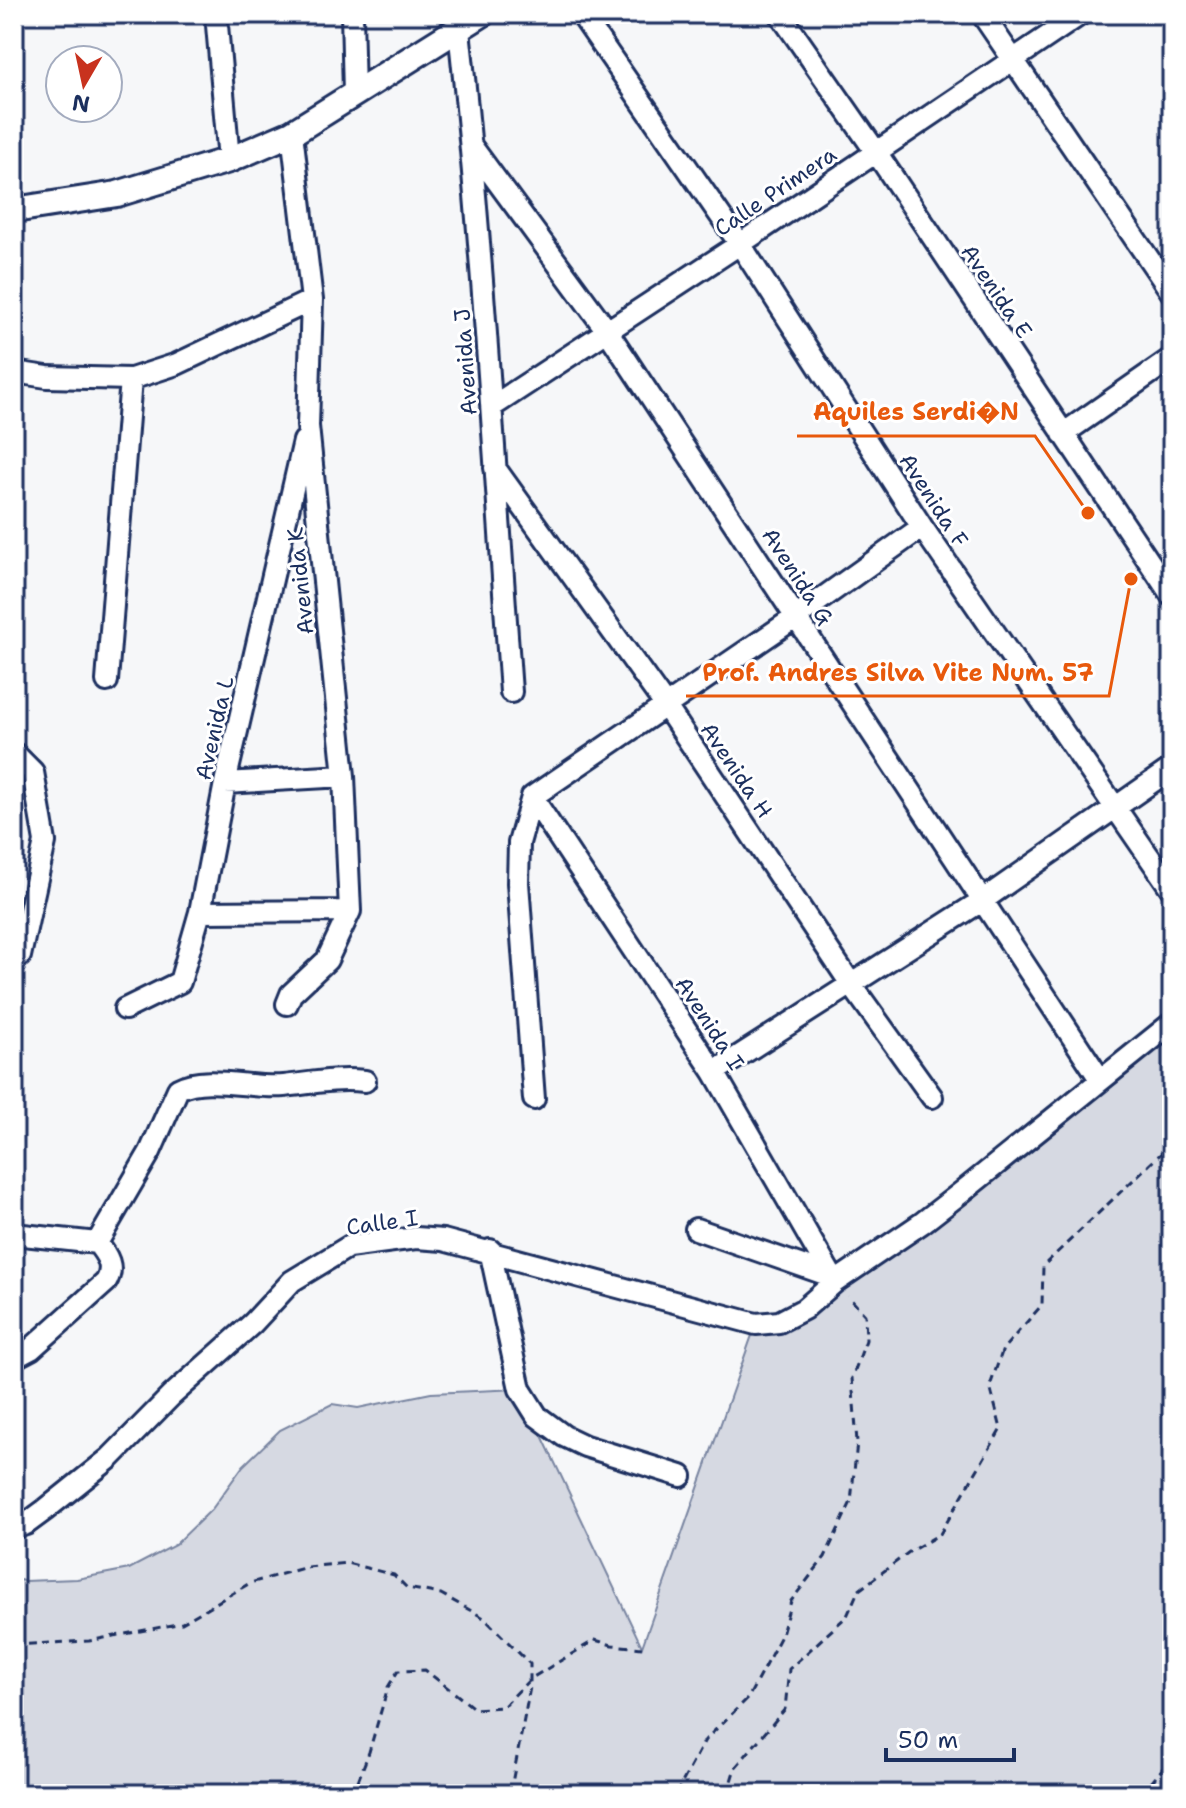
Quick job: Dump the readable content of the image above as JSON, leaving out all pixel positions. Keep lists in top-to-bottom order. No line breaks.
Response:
{"streets":{"street":["Calle Primera","Avenida E","Avenida J","Avenida F","Avenida G","Avenida K","Avenida L","Avenida H","Avenida I","Calle I"]},"crossings":[["Calle Primera","Avenida E"],["Calle Primera","Avenida J"],["Calle Primera","Avenida F"],["Calle Primera","Avenida G"],["Avenida J","Avenida G"],["Avenida J","Avenida H"],["Avenida G","Calle I"],["Avenida K","Avenida L"],["Avenida I","Calle I"]],"places":["Aquiles Serdi�N","Prof. Andres Silva Vite Num. 57"],"scale_bar":"50 m","north":"bottom"}
